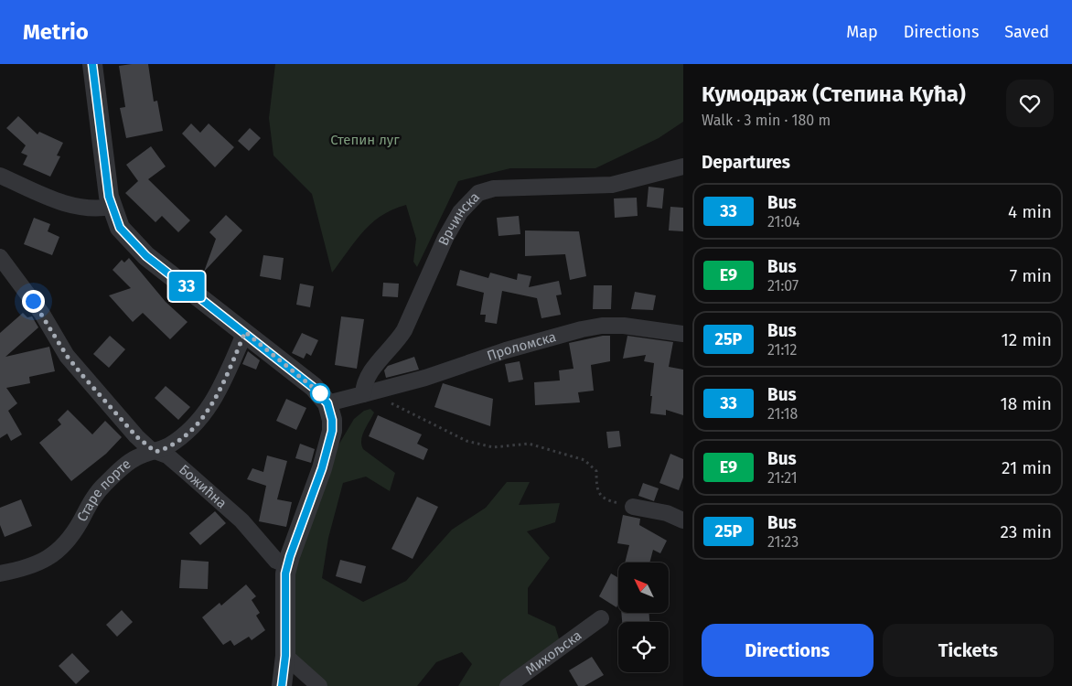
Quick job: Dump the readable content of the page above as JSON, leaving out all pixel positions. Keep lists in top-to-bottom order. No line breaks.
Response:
{"streets":{"street":["Врчинска","Проломска","Божићна","Старе порте","Михољска"]},"crossings":[["Врчинска","Проломска"],["Божићна","Старе порте"]],"parks":["Степин луг"],"lines":["bus line 33"],"north":"top left","page":{"header":"Metrio","nav":["Map","Directions","Saved"],"on_map":"33","heading":[["Кумодраж (Степина Кућа)","Walk · 3 min · 180 m"],"Departures"],"list":[{"mark":"33","name":"Bus","note":"21:04","value":"4 min"},{"mark":"E9","name":"Bus","note":"21:07","value":"7 min"},{"mark":"25P","name":"Bus","note":"21:12","value":"12 min"},{"mark":"33","name":"Bus","note":"21:18","value":"18 min"},{"mark":"E9","name":"Bus","note":"21:21","value":"21 min"},{"mark":"25P","name":"Bus","note":"21:23","value":"23 min"}],"buttons":["Directions","Tickets"]}}
